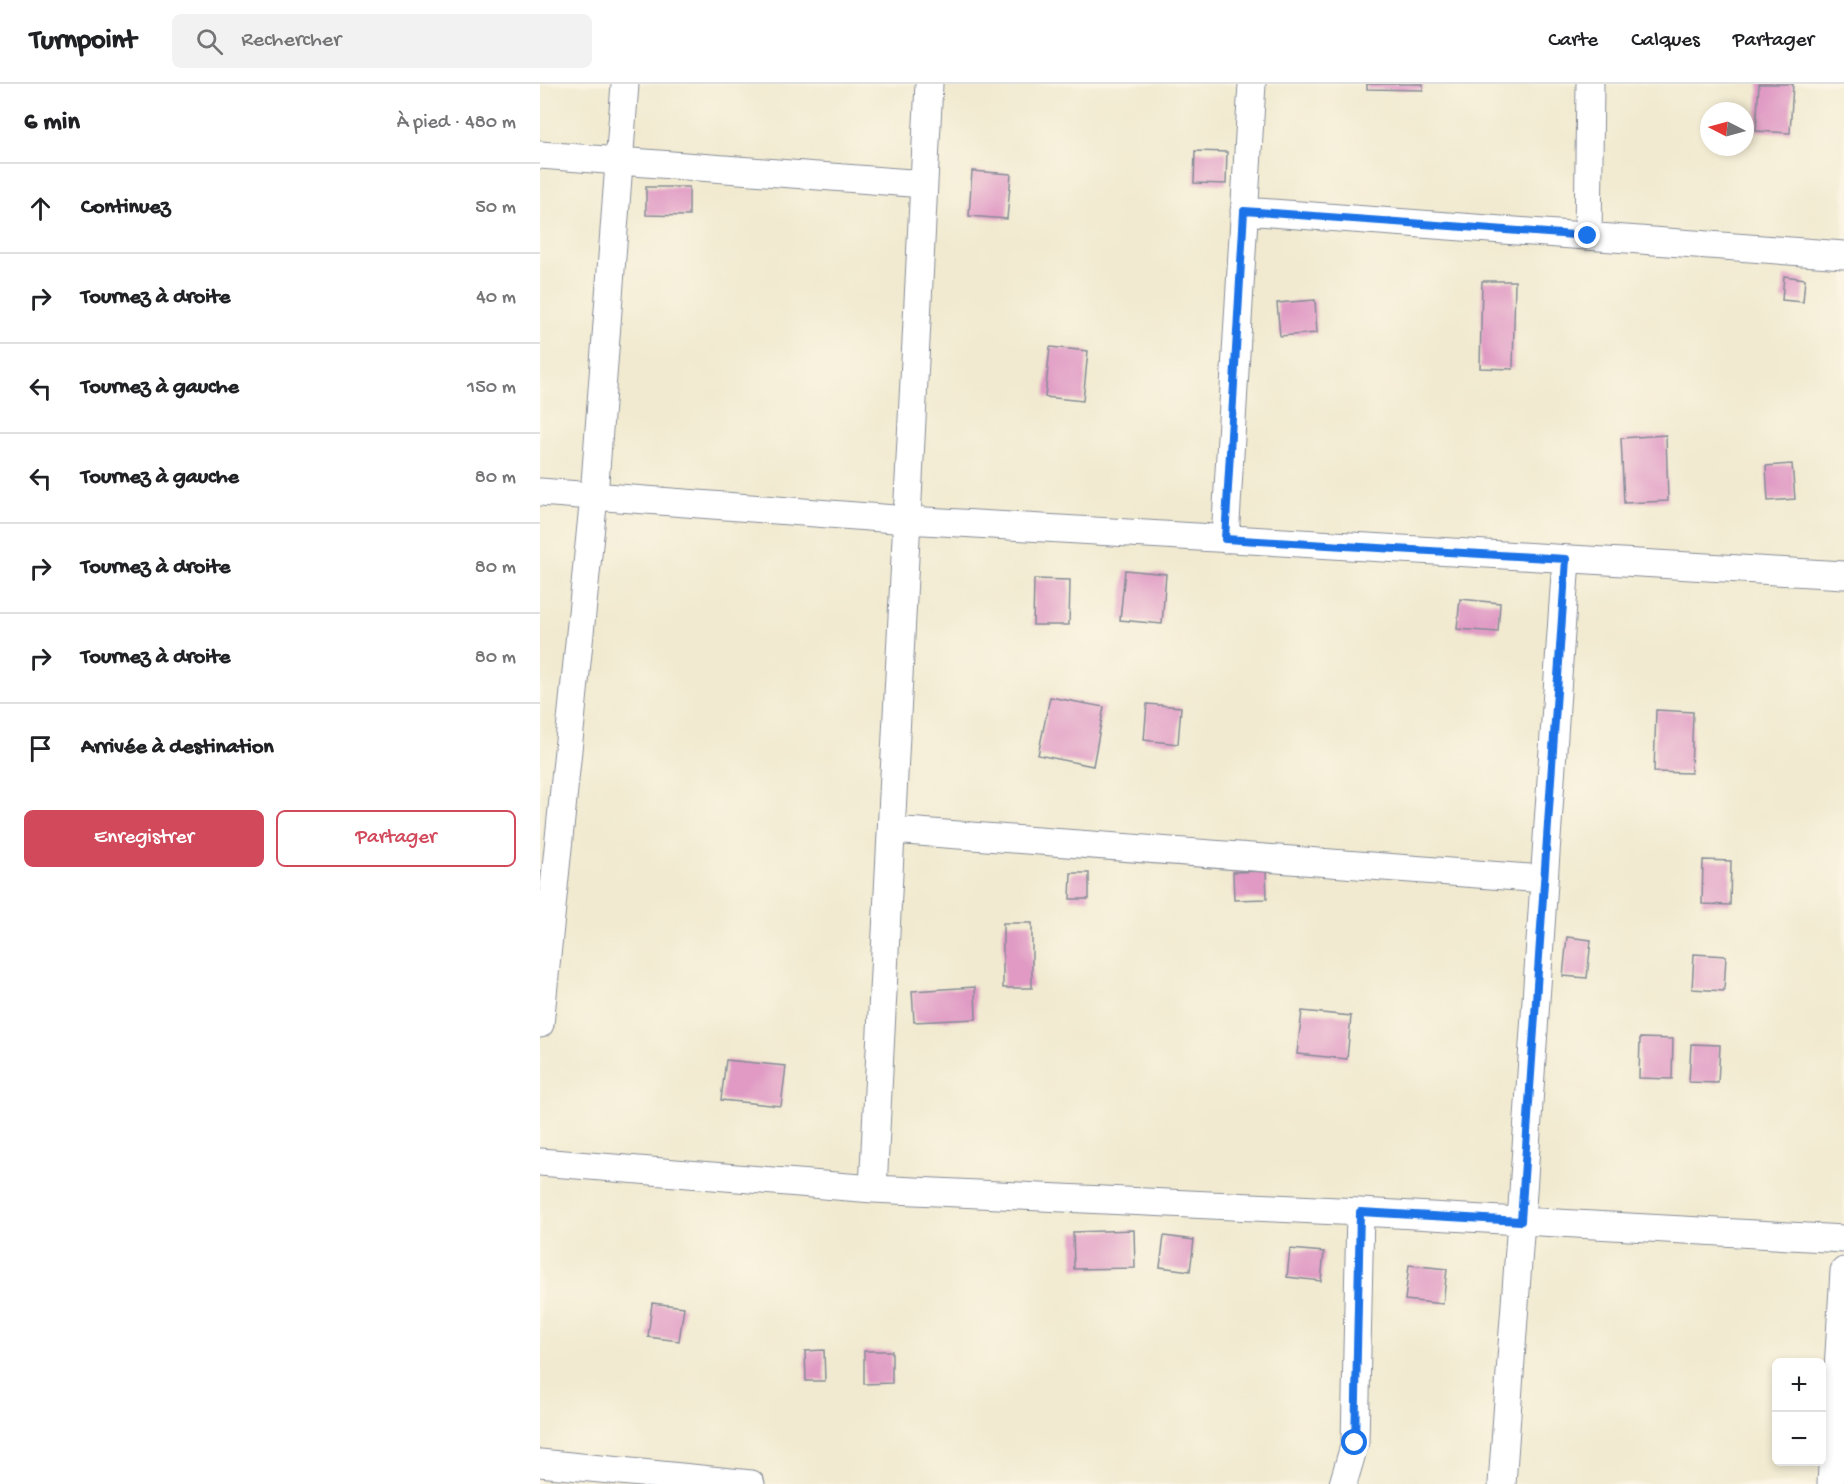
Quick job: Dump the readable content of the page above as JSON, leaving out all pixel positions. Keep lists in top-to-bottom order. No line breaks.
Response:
{"north":"left","page":{"header":"Turnpoint","search":"Rechercher","nav":["Carte","Calques","Partager"],"heading":["6 min","À pied · 480 m"],"list":[["Continuez","50 m"],["Tournez à droite","40 m"],["Tournez à gauche","150 m"],["Tournez à gauche","80 m"],["Tournez à droite","80 m"],["Tournez à droite","80 m"],"Arrivée à destination"],"buttons":["Enregistrer","Partager"],"map_buttons":["+","−"]}}
